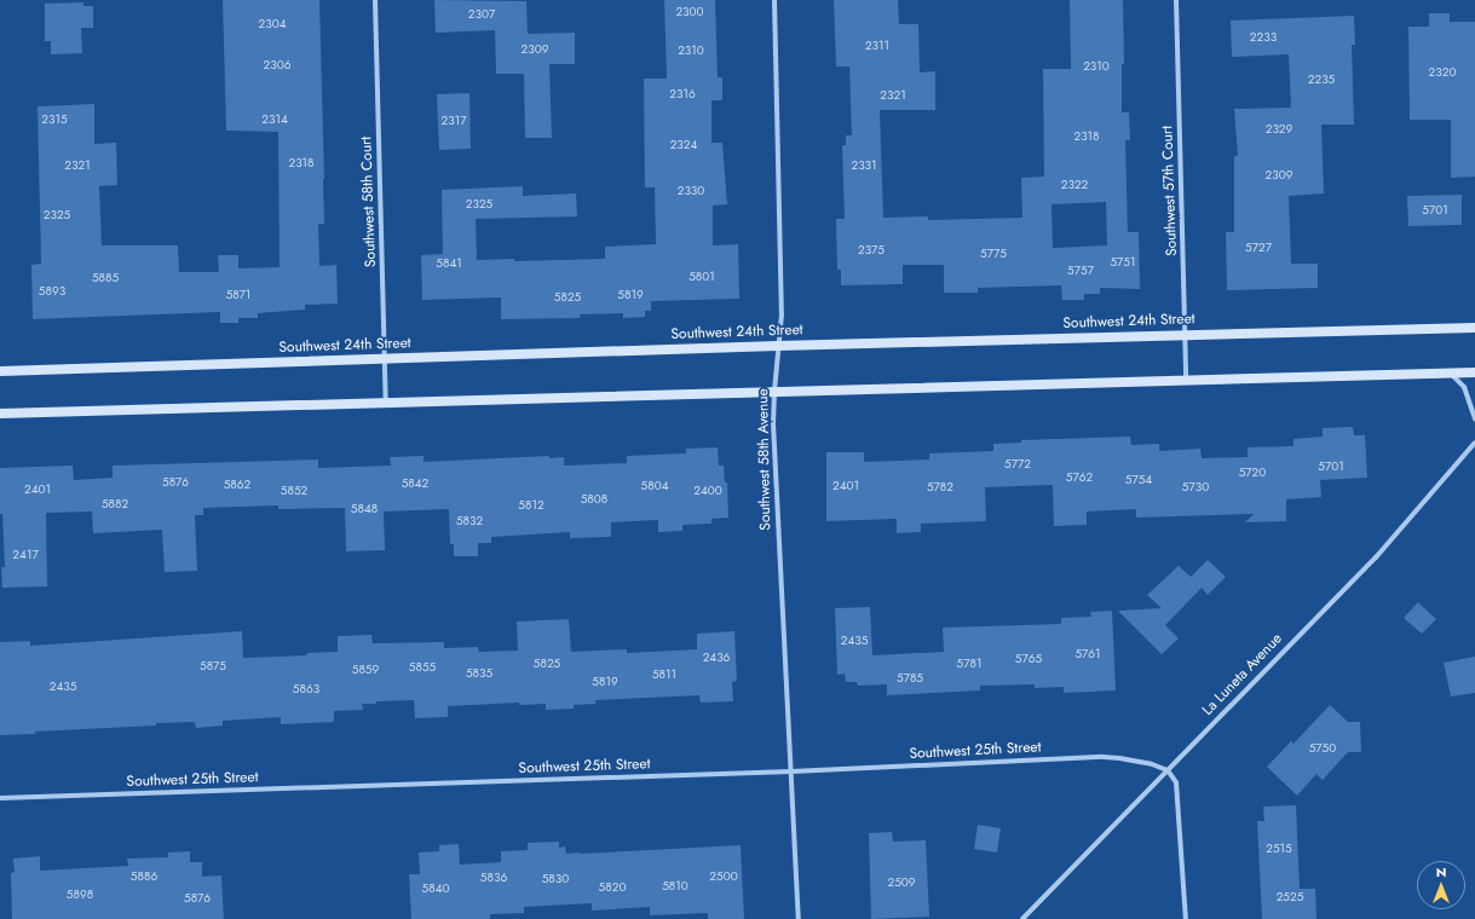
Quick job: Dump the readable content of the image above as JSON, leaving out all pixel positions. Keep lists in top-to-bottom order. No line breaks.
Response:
{"streets":{"main road":["Southwest 24th Street"],"street":["Southwest 57th Court","Southwest 58th Court","Southwest 58th Avenue","La Luneta Avenue","Southwest 25th Street"]},"crossings":[["Southwest 57th Court","Southwest 24th Street"],["Southwest 58th Court","Southwest 24th Street"],["Southwest 24th Street","Southwest 58th Avenue"],["Southwest 58th Avenue","Southwest 25th Street"],["La Luneta Avenue","Southwest 25th Street"]],"house_numbers":["2300","2307","2304","2233","2311","2309","2310","2306","2310","2320","2235","2316","2321","2315","2314","2317","2329","2318","2324","2318","2321","2331","2309","2322","2330","2325","5701","2325","5727","2375","5775","5751","5841","5757","5801","5885","5893","5871","5819","5825","5772","5701","5720","5762","5754","5876","5842","5862","5804","2401","5782","5730","2401","5852","2400","5808","5882","5812","5848","5832","2417","2435","5761","2436","5765","5825","5781","5875","5855","5859","5835","5811","5785","5819","2435","5863","5750","2515","5886","2500","5836","5830","2509","5810","5820","5840","5898","2525","5876"],"north":"top"}
